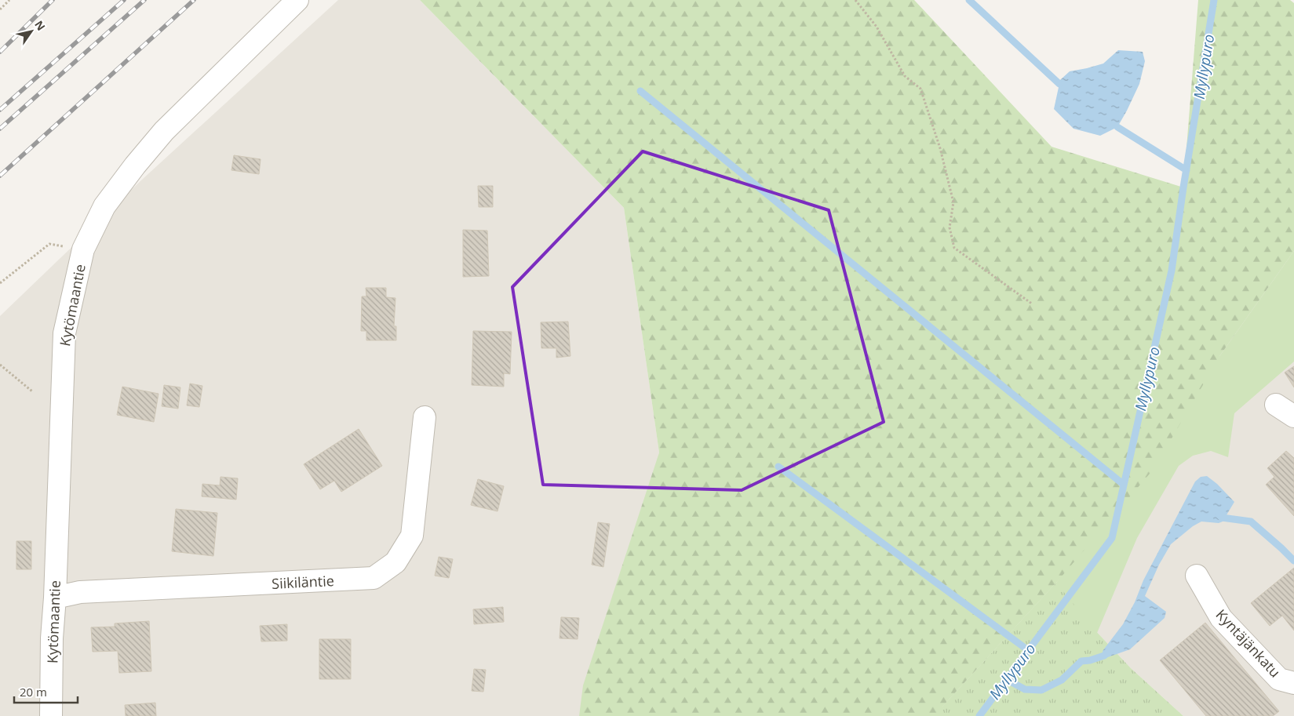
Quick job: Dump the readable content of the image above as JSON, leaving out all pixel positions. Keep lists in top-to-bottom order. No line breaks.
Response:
{"streets":{"street":["Kytömaantie","Siikiläntie","Kyntäjänkatu"]},"crossings":[["Kytömaantie","Siikiläntie"]],"water":["Myllypuro"],"scale_bar":"20 m","north":"top right"}
